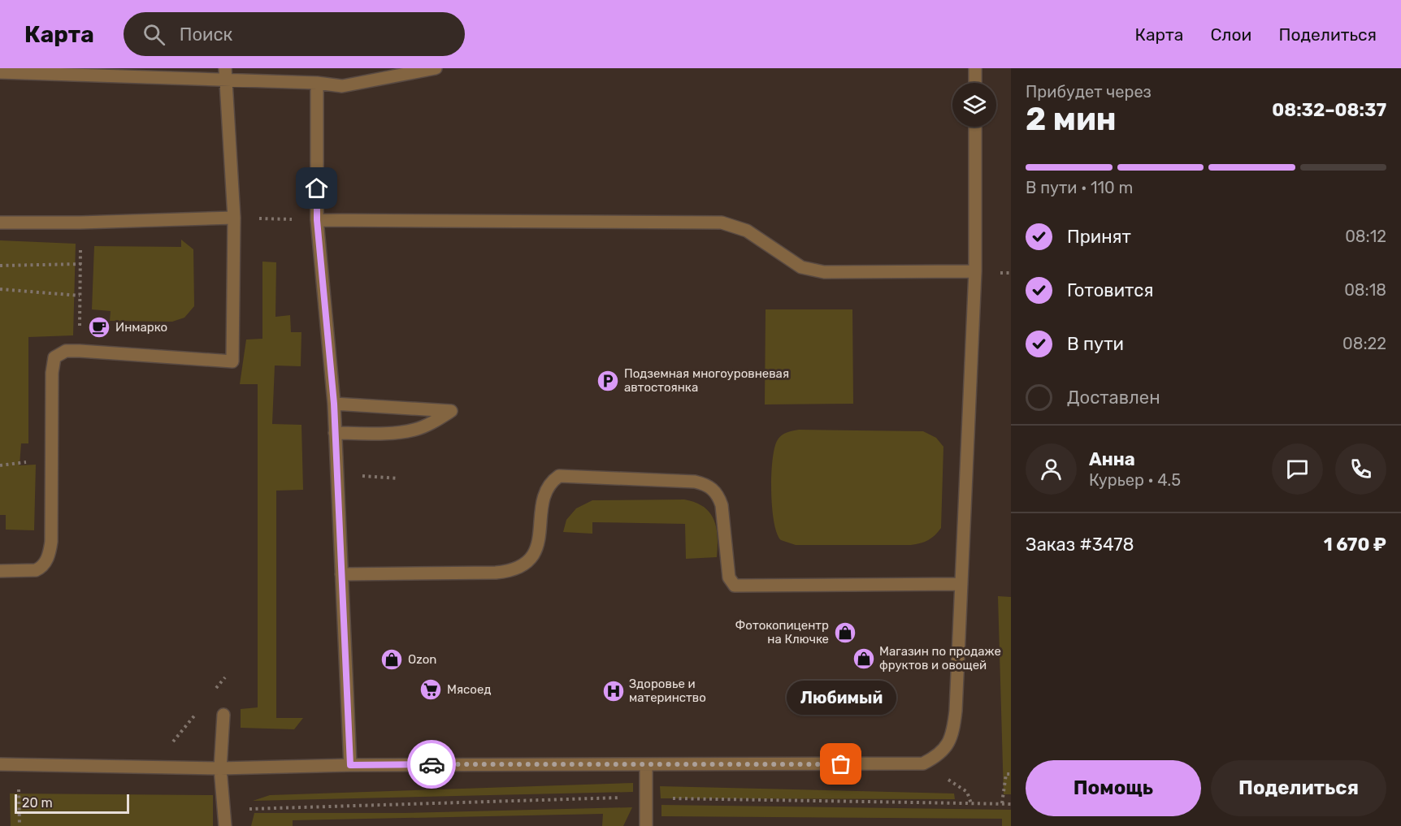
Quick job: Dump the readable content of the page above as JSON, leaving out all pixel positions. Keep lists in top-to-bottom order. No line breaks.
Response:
{"places":{"cafe":["Инмарко"],"parking":["Подземная многоуровневая автостоянка"],"shop":["Фотокопицентр на Ключке","Магазин по продаже фруктов и овощей","Ozon"],"supermarket":["Мясоед"],"hospital":["Здоровье и материнство"],"other":["Любимый"]},"scale_bar":"20 m","page":{"header":"Карта","search":"Поиск","nav":["Карта","Слои","Поделиться"],"heading":["2 мин","Прибудет через","08:32–08:37"],"panel":["Анна","Курьер · 4.5","Заказ #3478","1 670 ₽"],"bar":"В пути · 110 m","list":[["Принят","08:12"],["Готовится","08:18"],["В пути","08:22"],"Доставлен"],"bubble":"Любимый","buttons":["Помощь","Поделиться"],"scale":"20 m"}}
